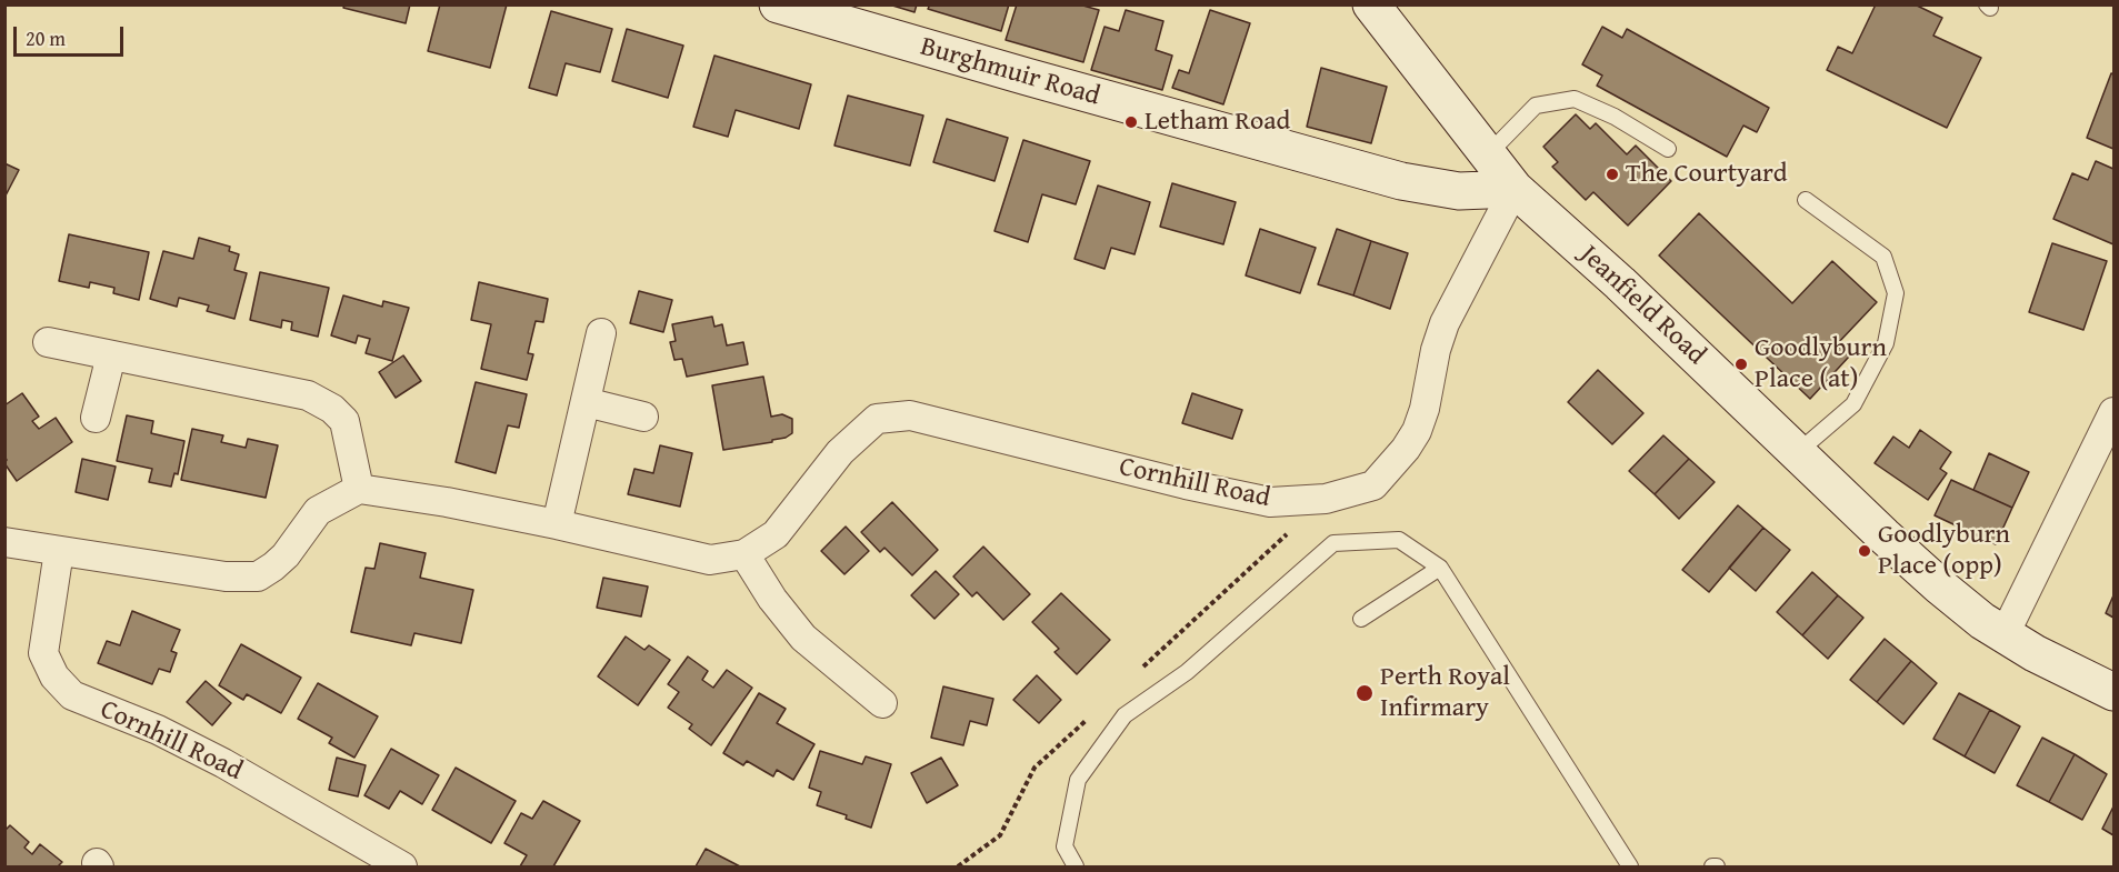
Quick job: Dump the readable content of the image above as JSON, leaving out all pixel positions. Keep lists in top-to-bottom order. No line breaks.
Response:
{"streets":{"street":["Burghmuir Road","Jeanfield Road","Cornhill Road"]},"crossings":[["Burghmuir Road","Jeanfield Road"],["Burghmuir Road","Cornhill Road"],["Jeanfield Road","Cornhill Road"]],"places":["Letham Road","The Courtyard","Goodlyburn Place (at)","Goodlyburn Place (opp)","Perth Royal Infirmary"],"scale_bar":"20 m"}
